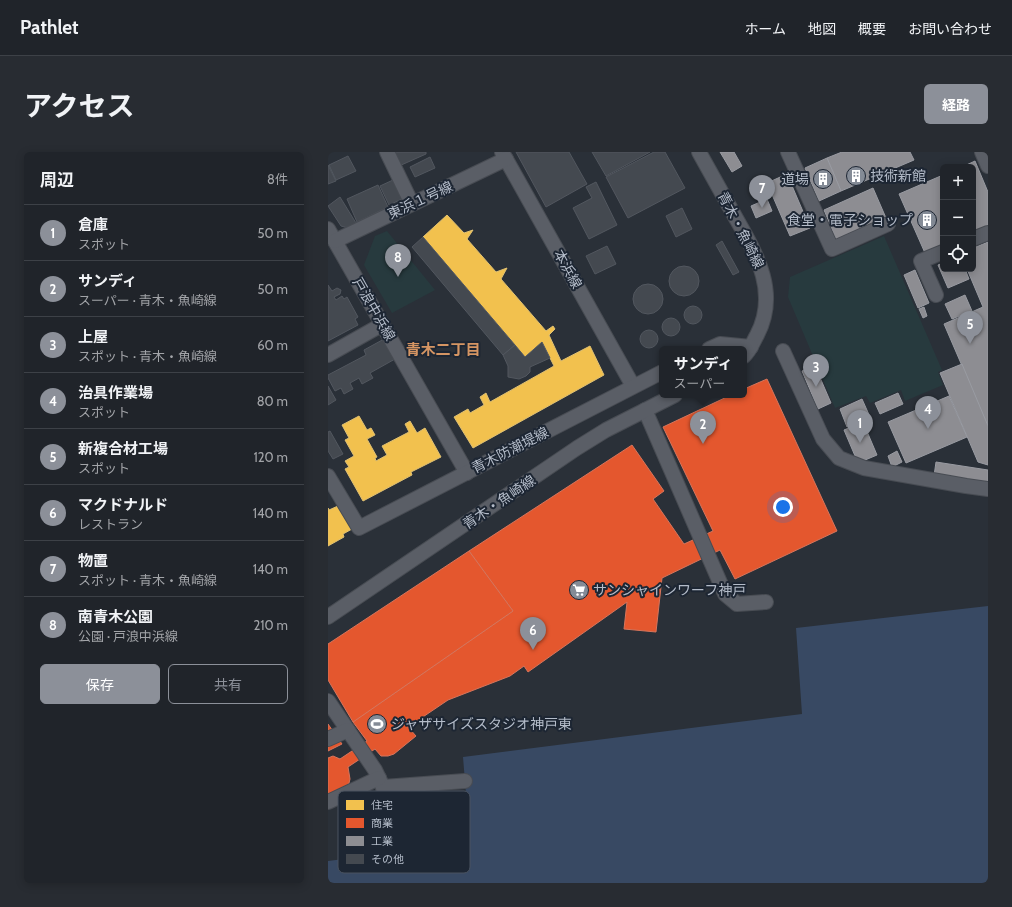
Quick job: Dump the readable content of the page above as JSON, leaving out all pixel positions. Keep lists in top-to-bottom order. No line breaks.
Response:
{"streets":{"street":["東浜１号線","青木・魚崎線","本浜線","戸浪中浜線","青木防潮堤線"]},"crossings":[["東浜１号線","本浜線"],["東浜１号線","戸浪中浜線"],["本浜線","青木防潮堤線"],["戸浪中浜線","青木防潮堤線"]],"districts":["青木二丁目"],"places":{"building":["技術新館","道場","食堂・電子ショップ"],"supermarket":["サンシャインワーフ神戸"],"sports":["ジャザサイズスタジオ神戸東"]},"legend":["住宅","商業","工業","その他"],"page":{"header":"Pathlet","nav":["ホーム","地図","概要","お問い合わせ"],"title":"アクセス","buttons":["経路",["保存","共有"]],"heading":["周辺","8件"],"map_buttons":["+","−"],"pins":["7","8","5","3","4","1","2","6"],"list":[{"mark":"1","name":"倉庫","note":"スポット","value":"50 m"},{"mark":"2","name":"サンディ","note":"スーパー · 青木・魚崎線","value":"50 m"},{"mark":"3","name":"上屋","note":"スポット · 青木・魚崎線","value":"60 m"},{"mark":"4","name":"治具作業場","note":"スポット","value":"80 m"},{"mark":"5","name":"新複合材工場","note":"スポット","value":"120 m"},{"mark":"6","name":"マクドナルド","note":"レストラン","value":"140 m"},{"mark":"7","name":"物置","note":"スポット · 青木・魚崎線","value":"140 m"},{"mark":"8","name":"南青木公園","note":"公園 · 戸浪中浜線","value":"210 m"}],"popup":["サンディ","スーパー"]}}
